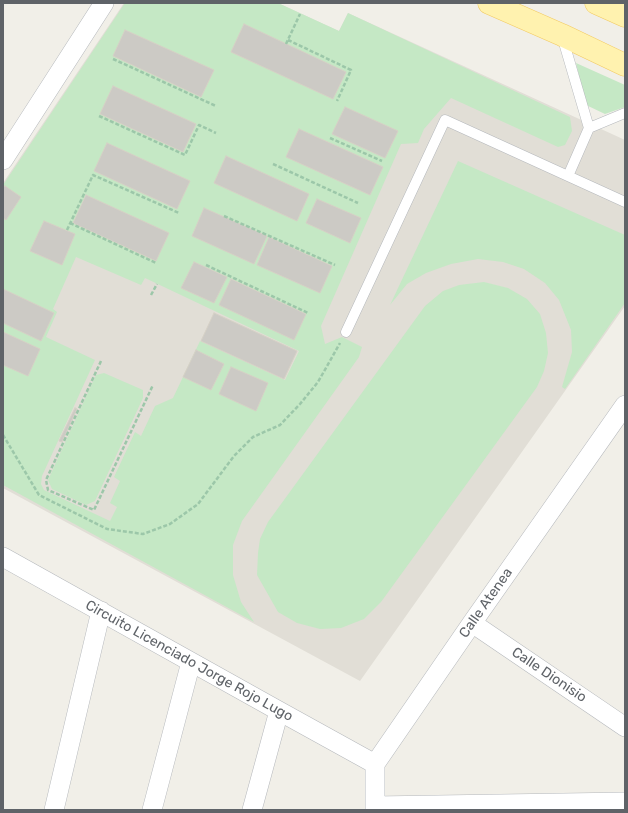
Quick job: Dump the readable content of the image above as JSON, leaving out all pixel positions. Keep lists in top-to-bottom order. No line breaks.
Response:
{"streets":{"street":["Calle Atenea","Circuito Licenciado Jorge Rojo Lugo","Calle Dionisio"]},"crossings":[["Calle Atenea","Circuito Licenciado Jorge Rojo Lugo"],["Calle Atenea","Calle Dionisio"]]}
